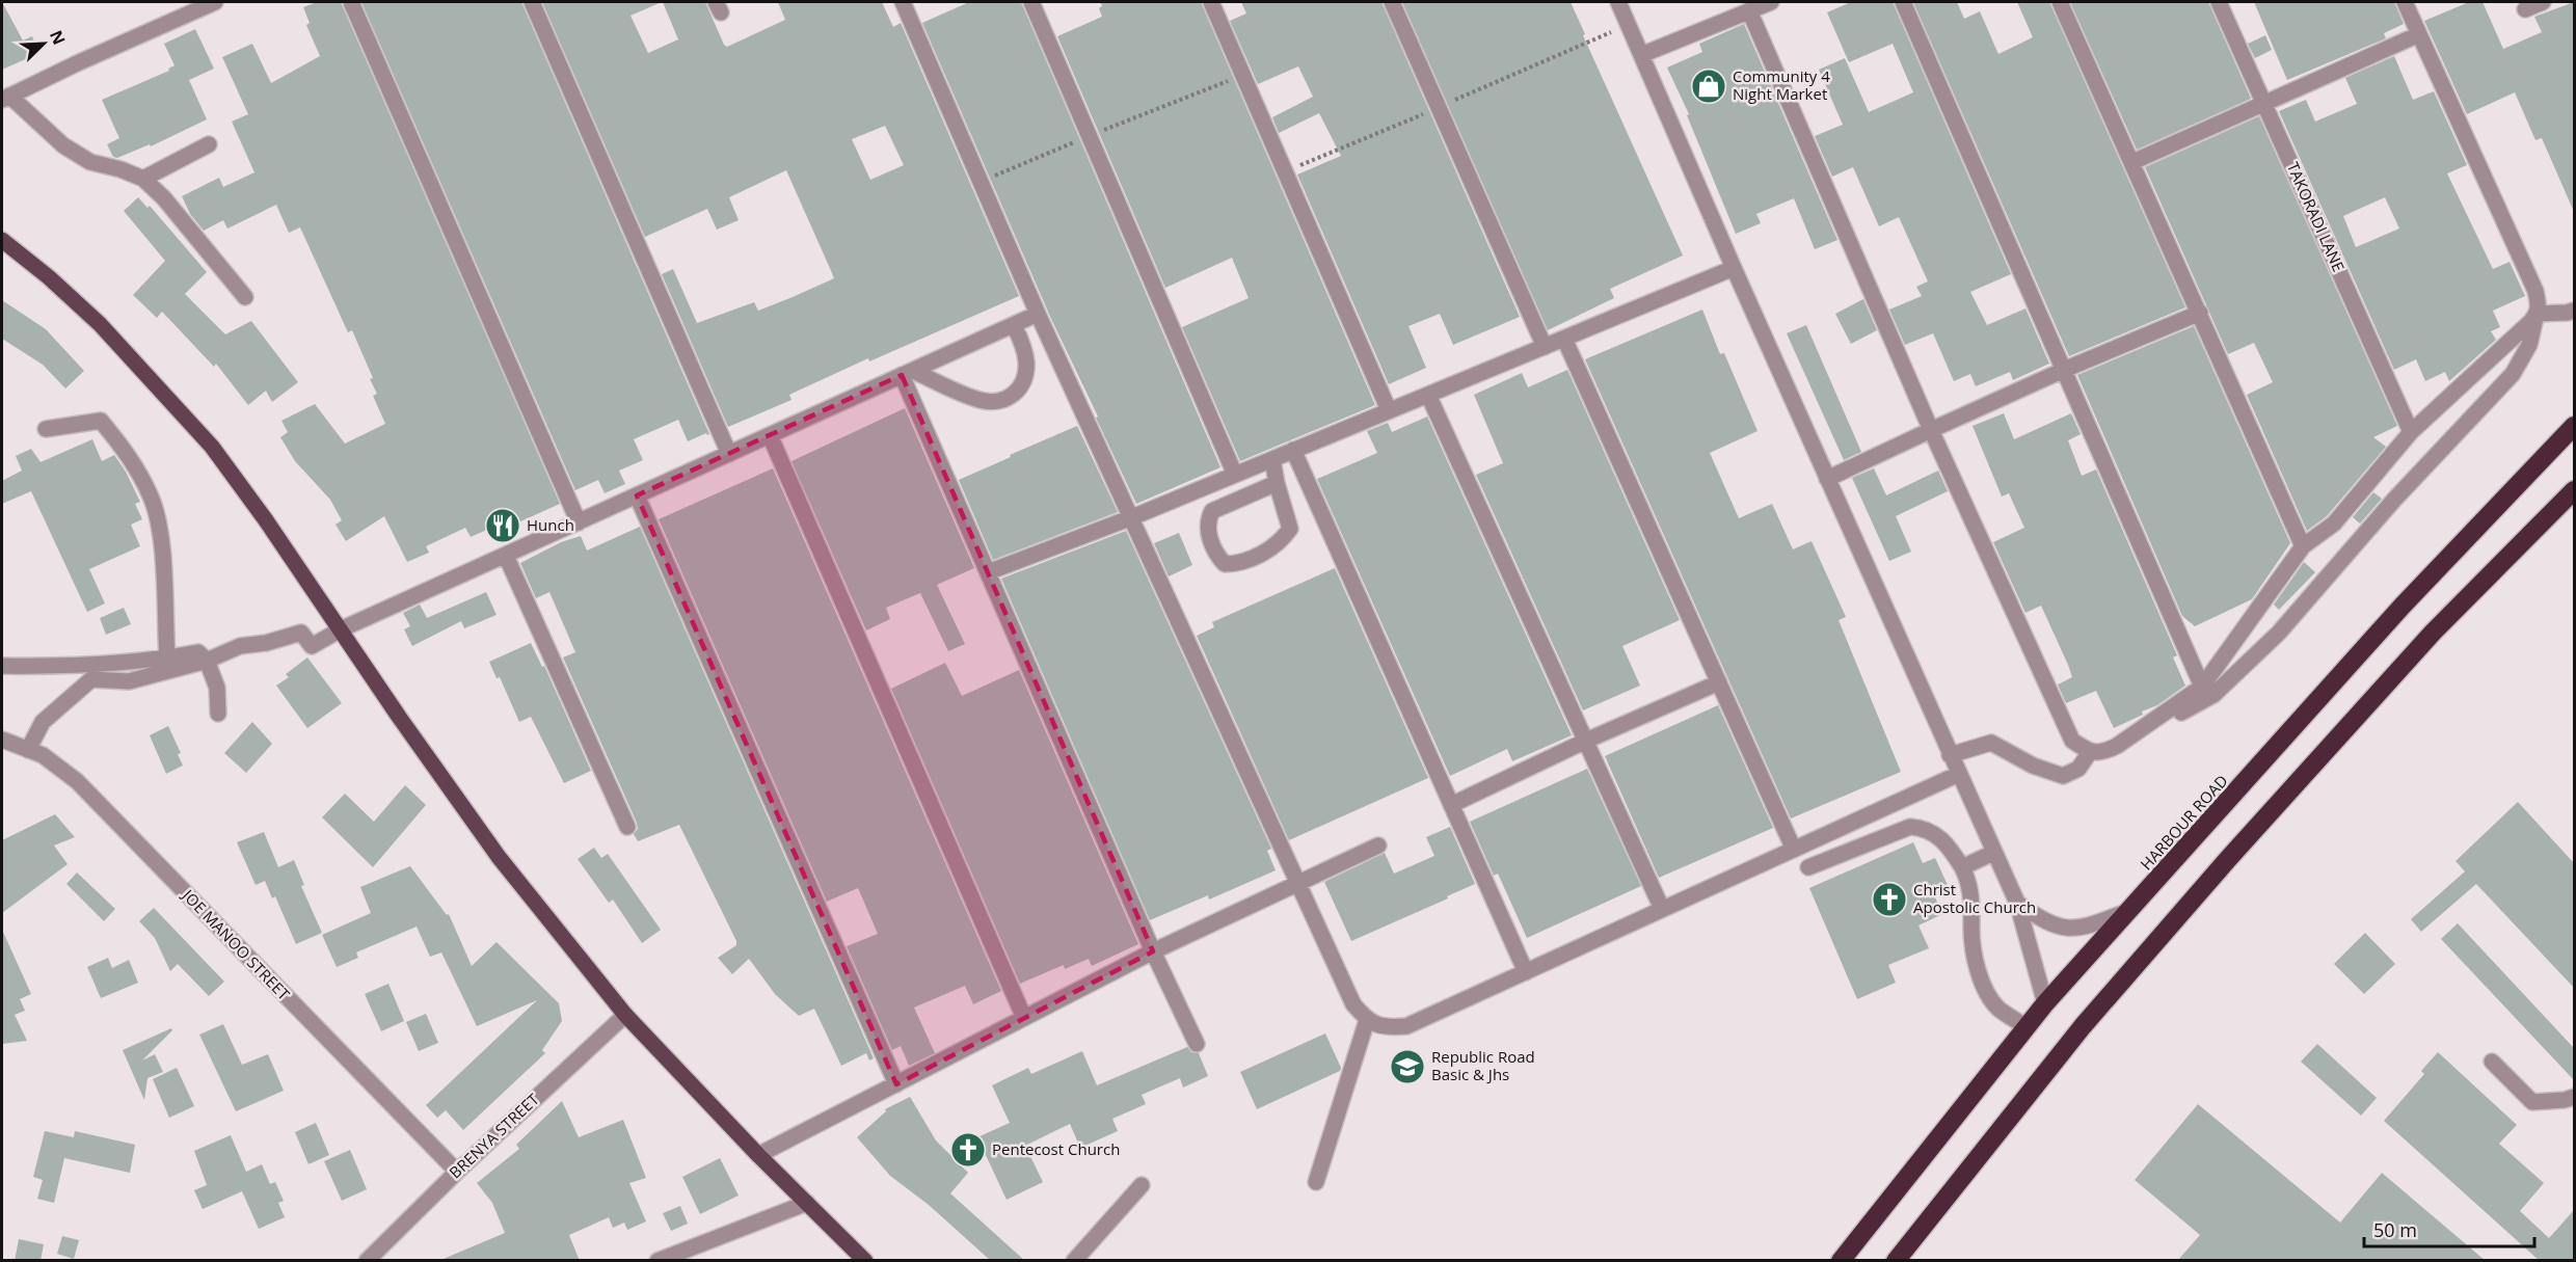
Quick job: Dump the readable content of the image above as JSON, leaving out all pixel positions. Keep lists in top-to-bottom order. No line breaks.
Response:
{"streets":{"highway":["HARBOUR ROAD"],"street":["TAKORADI LANE","JOE MANOO STREET","BRENYA STREET"]},"crossings":[["JOE MANOO STREET","BRENYA STREET"]],"places":{"shop":["Community 4 Night Market"],"restaurant":["Hunch"],"church":["Christ Apostolic Church","Pentecost Church"],"school or university":["Republic Road Basic & Jhs"]},"scale_bar":"50 m","north":"top right"}
